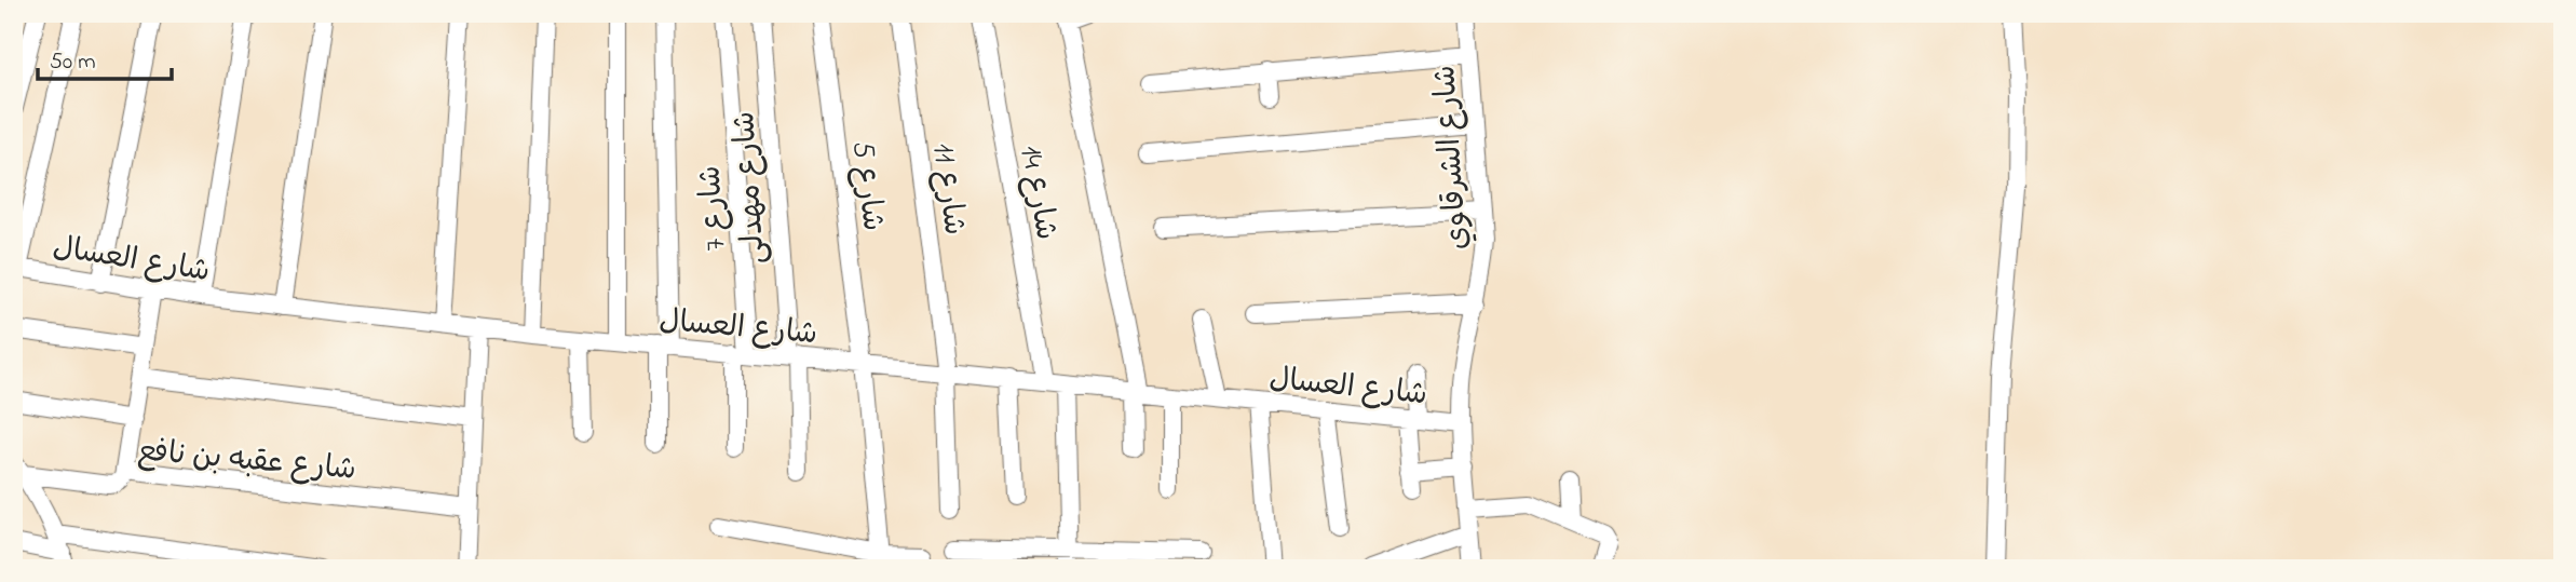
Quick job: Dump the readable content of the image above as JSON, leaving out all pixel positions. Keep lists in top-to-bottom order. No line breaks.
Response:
{"streets":{"street":["شارع الشرقاوي","شارع 5","شارع مهدلى","شارع 11","شارع 14","شارع 7","شارع العسال","شارع عقبه بن نافع"]},"crossings":[["شارع الشرقاوي","شارع العسال"],["شارع 5","شارع العسال"],["شارع مهدلى","شارع العسال"],["شارع 11","شارع العسال"],["شارع 14","شارع العسال"],["شارع 7","شارع العسال"]],"scale_bar":"50 m"}
